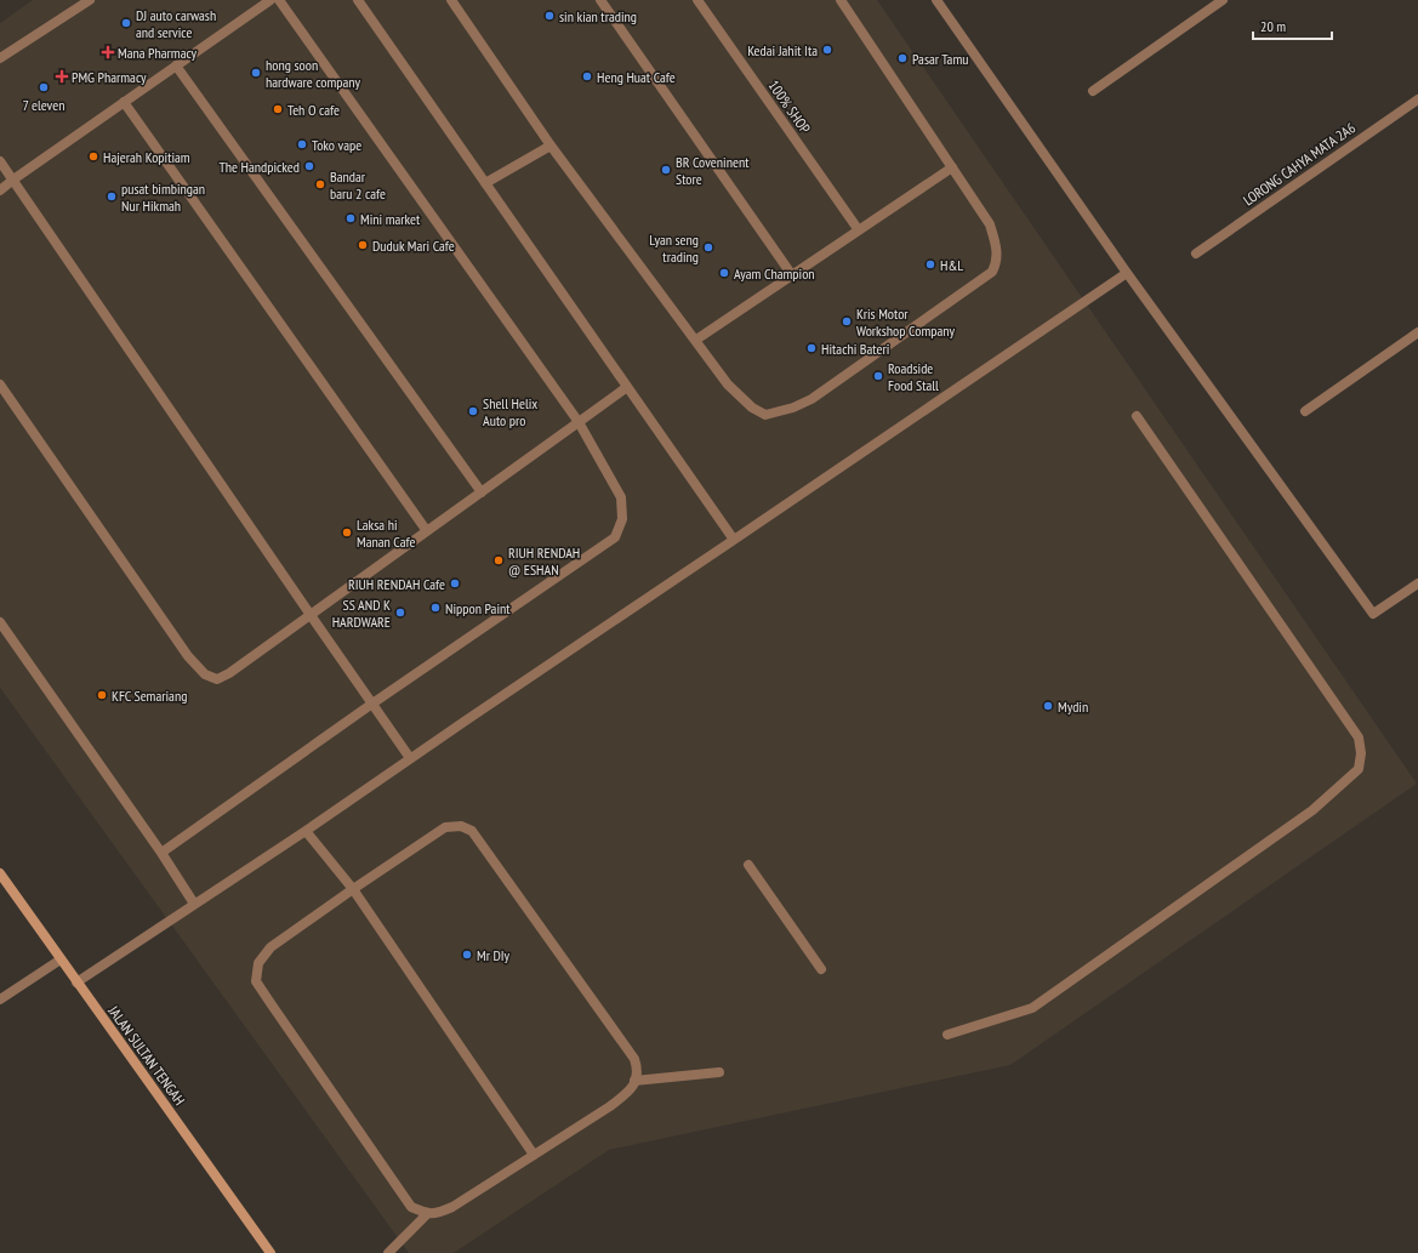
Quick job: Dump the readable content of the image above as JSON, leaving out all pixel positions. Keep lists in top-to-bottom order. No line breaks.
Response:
{"streets":{"main road":["JALAN SULTAN TENGAH"],"street":["100% SHOP","LORONG CAHYA MATA 2A6"]},"places":{"other":["sin kian trading","DJ auto carwash and service","Kedai Jahit Ita","Pasar Tamu","hong soon hardware company","Heng Huat Cafe","7 eleven","Teh O cafe","Toko vape","Hajerah Kopitiam","The Handpicked","BR Coveninent Store","Bandar baru 2 cafe","pusat bimbingan Nur Hikmah","Mini market","Duduk Mari Cafe","Lyan seng trading","H&L","Ayam Champion","Kris Motor Workshop Company","Hitachi Bateri","Roadside Food Stall","Shell Helix Auto pro","Laksa hi Manan Cafe","RIUH RENDAH @ ESHAN","RIUH RENDAH Cafe","Nippon Paint","SS AND K HARDWARE","KFC Semariang","Mydin","Mr DIy"],"health":["Mana Pharmacy","PMG Pharmacy"]},"scale_bar":"20 m"}
